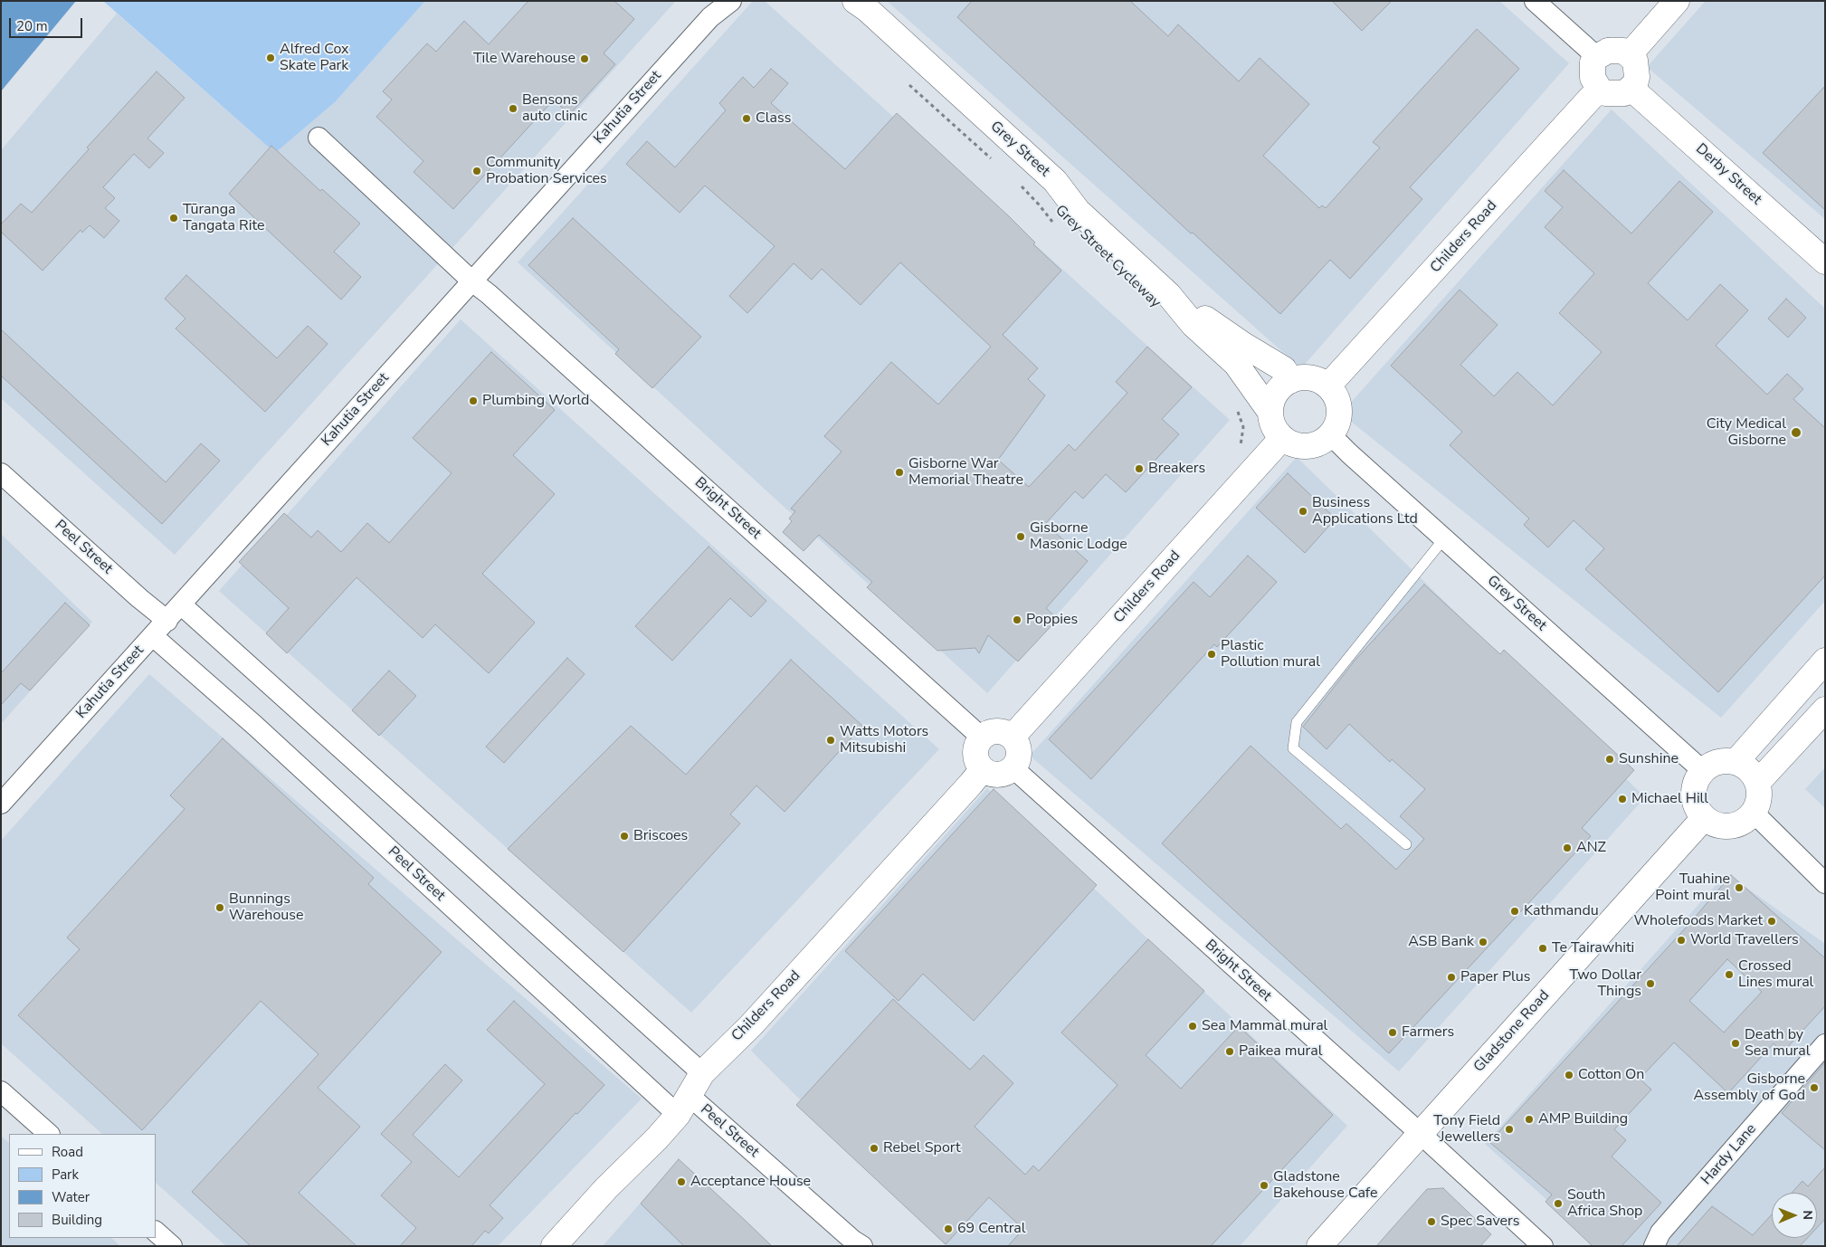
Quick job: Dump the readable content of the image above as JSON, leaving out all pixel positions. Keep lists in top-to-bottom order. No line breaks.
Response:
{"streets":{"street":["Kahutia Street","Grey Street","Derby Street","Childers Road","Bright Street","Peel Street","Gladstone Road","Hardy Lane"],"path":["Grey Street Cycleway"]},"crossings":[["Kahutia Street","Bright Street"],["Kahutia Street","Peel Street"],["Grey Street","Childers Road"],["Grey Street","Gladstone Road"],["Derby Street","Childers Road"],["Childers Road","Bright Street"],["Childers Road","Peel Street"],["Bright Street","Gladstone Road"]],"places":["Alfred Cox Skate Park","Tile Warehouse","Bensons auto clinic","Class","Community Probation Services","Tūranga Tangata Rite","Plumbing World","City Medical Gisborne","Breakers","Gisborne War Memorial Theatre","Business Applications Ltd","Gisborne Masonic Lodge","Poppies","Plastic Pollution mural","Watts Motors Mitsubishi","Sunshine","Michael Hill","Briscoes","ANZ","Tuahine Point mural","Bunnings Warehouse","Kathmandu","Wholefoods Market","World Travellers","ASB Bank","Te Tairawhiti","Crossed Lines mural","Paper Plus","Two Dollar Things","Sea Mammal mural","Farmers","Death by Sea mural","Paikea mural","Cotton On","Gisborne Assembly of God","AMP Building","Tony Field Jewellers","Rebel Sport","Acceptance House","Gladstone Bakehouse Cafe","South Africa Shop","Spec Savers","69 Central"],"legend":["Road","Park","Water","Building"],"scale_bar":"20 m","north":"right"}
